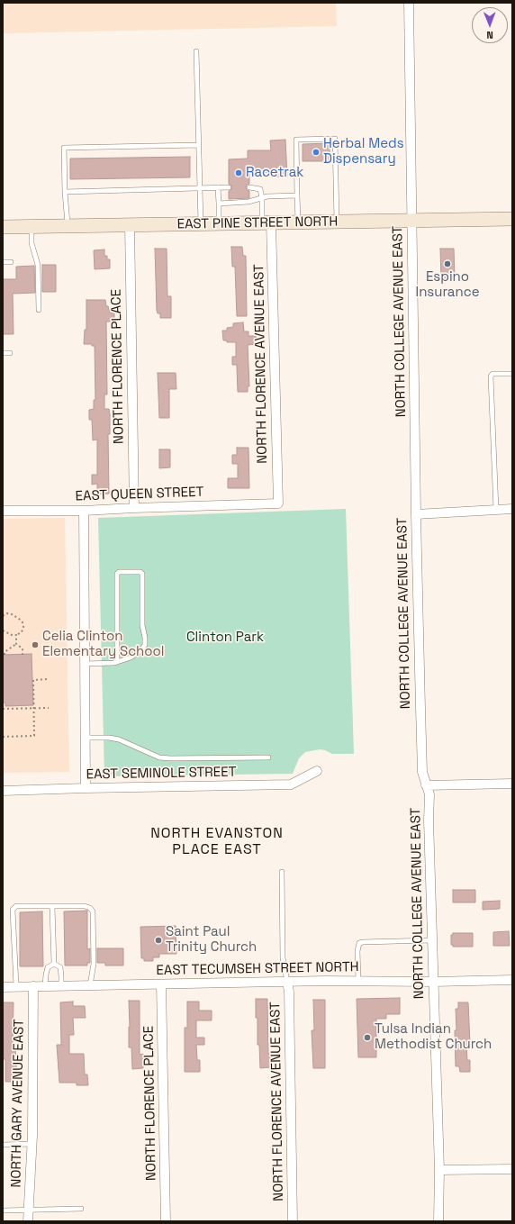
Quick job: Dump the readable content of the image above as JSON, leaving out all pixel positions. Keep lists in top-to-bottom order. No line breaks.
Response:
{"streets":{"main road":["EAST PINE STREET NORTH"],"street":["NORTH COLLEGE AVENUE EAST","NORTH FLORENCE AVENUE EAST","NORTH FLORENCE PLACE","EAST QUEEN STREET","EAST SEMINOLE STREET","EAST TECUMSEH STREET NORTH","NORTH GARY AVENUE EAST"]},"crossings":[["EAST PINE STREET NORTH","NORTH COLLEGE AVENUE EAST"],["EAST PINE STREET NORTH","NORTH FLORENCE AVENUE EAST"],["EAST PINE STREET NORTH","NORTH FLORENCE PLACE"],["NORTH COLLEGE AVENUE EAST","EAST TECUMSEH STREET NORTH"],["NORTH FLORENCE AVENUE EAST","EAST QUEEN STREET"],["NORTH FLORENCE AVENUE EAST","EAST TECUMSEH STREET NORTH"],["NORTH FLORENCE PLACE","EAST QUEEN STREET"],["NORTH FLORENCE PLACE","EAST TECUMSEH STREET NORTH"],["EAST TECUMSEH STREET NORTH","NORTH GARY AVENUE EAST"]],"districts":["NORTH EVANSTON PLACE EAST"],"parks":["Clinton Park"],"places":["Herbal Meds Dispensary","Racetrak","Espino Insurance","Celia Clinton Elementary School","Saint Paul Trinity Church","Tulsa Indian Methodist Church"],"north":"bottom"}
